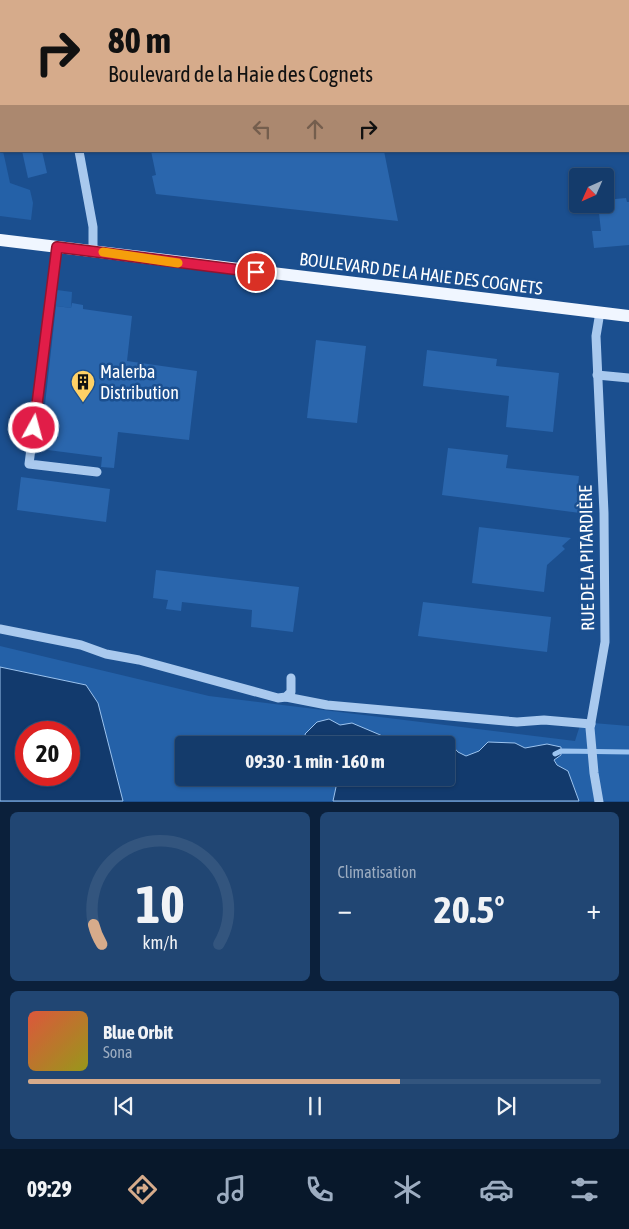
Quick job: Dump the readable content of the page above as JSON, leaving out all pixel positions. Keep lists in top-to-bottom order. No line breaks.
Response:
{"streets":{"main road":["BOULEVARD DE LA HAIE DES COGNETS"],"street":["RUE DE LA PITARDIÈRE"]},"crossings":[["BOULEVARD DE LA HAIE DES COGNETS","RUE DE LA PITARDIÈRE"]],"places":{"building":["Malerba Distribution"]},"north":"bottom left","page":{"turn":["80 m","Boulevard de la Haie des Cognets"],"limit":"20","trip":"09:30 · 1 min · 160 m","tile":"Climatisation","heat":["−","20.5°","+"],"song":["Blue Orbit","Sona"],"tabs":"09:29","gauge":["10","km/h"]}}
